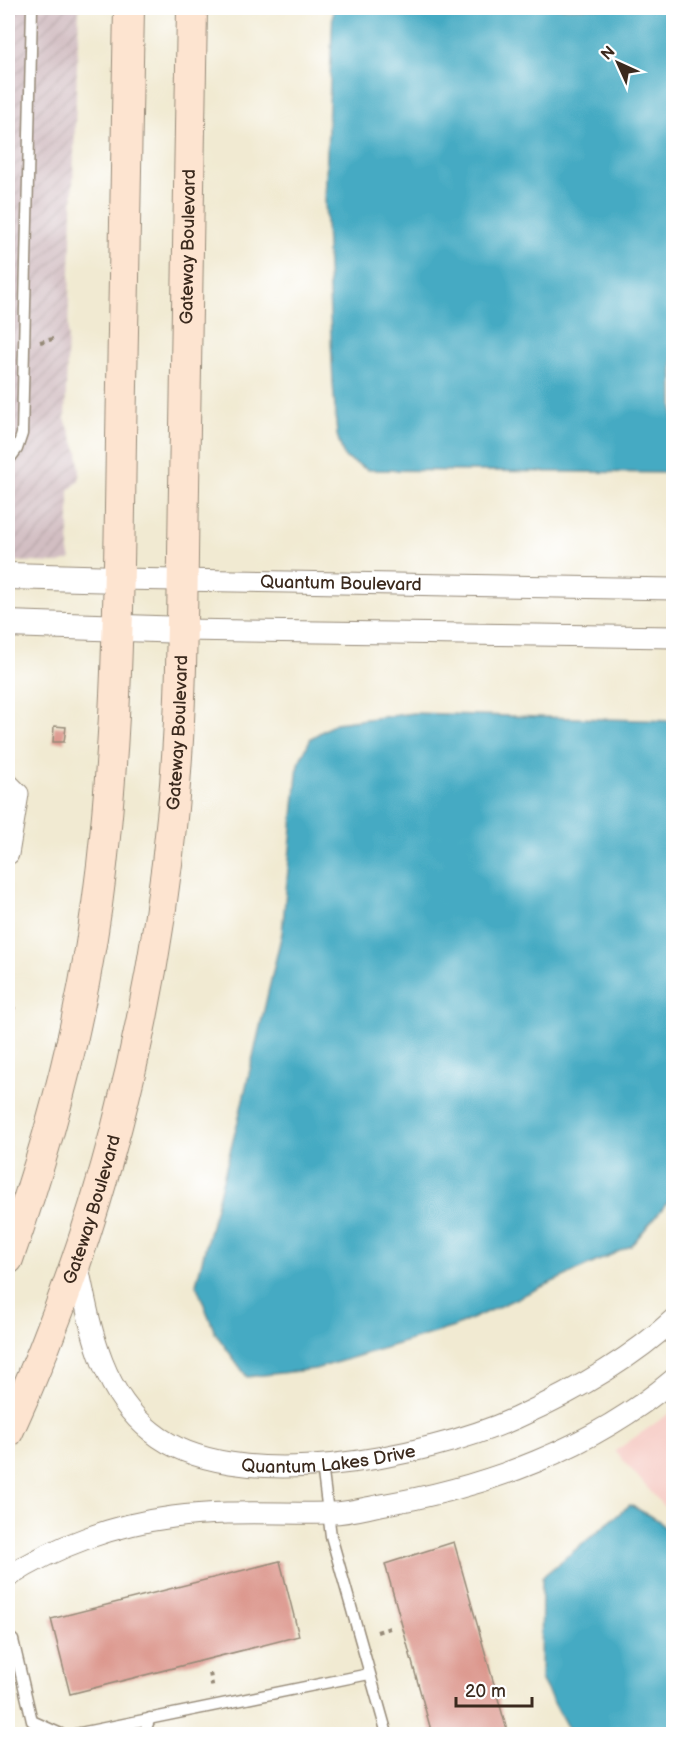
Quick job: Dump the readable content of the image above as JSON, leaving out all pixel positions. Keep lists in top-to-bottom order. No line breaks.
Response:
{"streets":{"main road":["Gateway Boulevard"],"street":["Quantum Boulevard","Quantum Lakes Drive"]},"crossings":[["Gateway Boulevard","Quantum Boulevard"],["Gateway Boulevard","Quantum Lakes Drive"]],"scale_bar":"20 m","north":"top left"}
